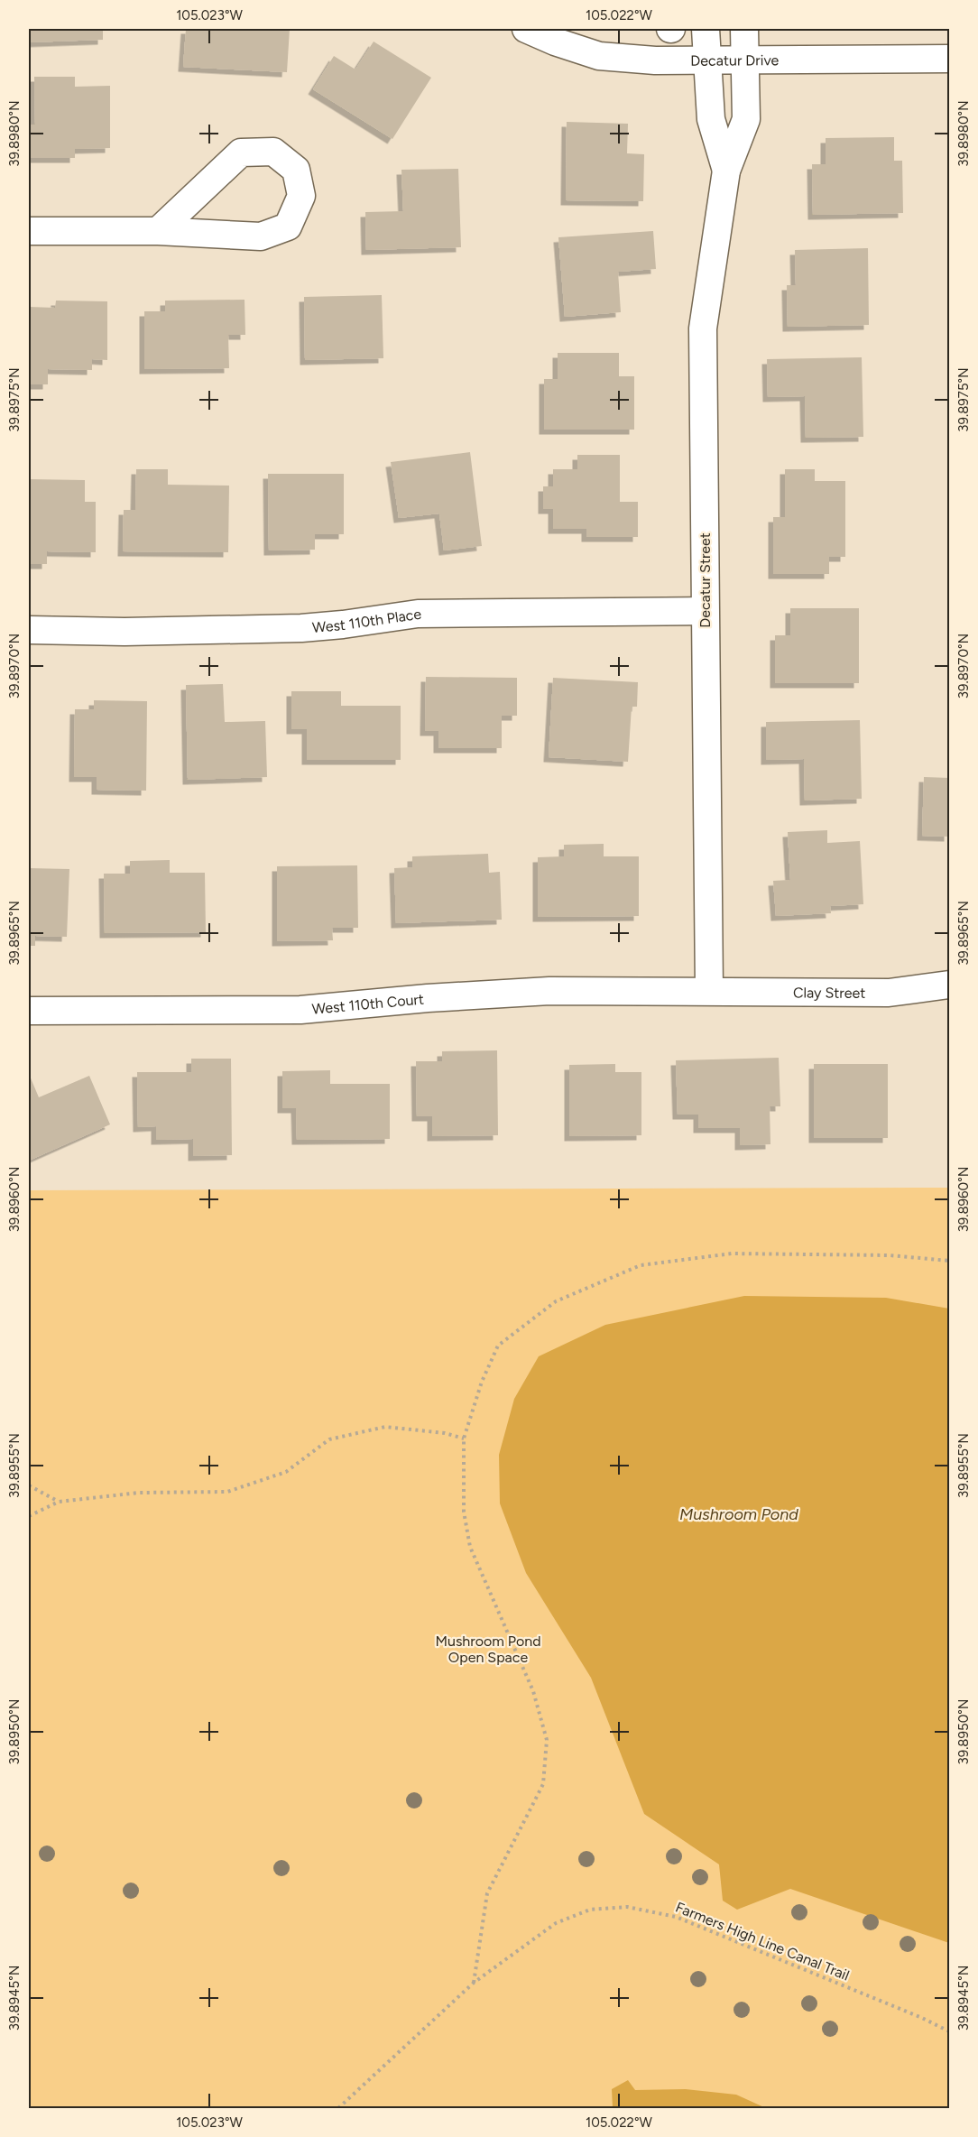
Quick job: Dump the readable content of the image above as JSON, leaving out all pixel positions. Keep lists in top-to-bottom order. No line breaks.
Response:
{"streets":{"street":["Decatur Drive","Decatur Street","West 110th Place","Clay Street","West 110th Court"],"path":["Farmers High Line Canal Trail"]},"crossings":[["Decatur Drive","Decatur Street"],["Decatur Street","West 110th Place"],["Decatur Street","Clay Street"],["Decatur Street","West 110th Court"],["Clay Street","West 110th Court"]],"water":["Mushroom Pond"],"parks":["Mushroom Pond Open Space"],"coordinates":["105.023°W","105.022°W","39.8980°N","39.8975°N","39.8970°N","39.8965°N","39.8960°N","39.8955°N","39.8950°N","39.8945°N"]}
